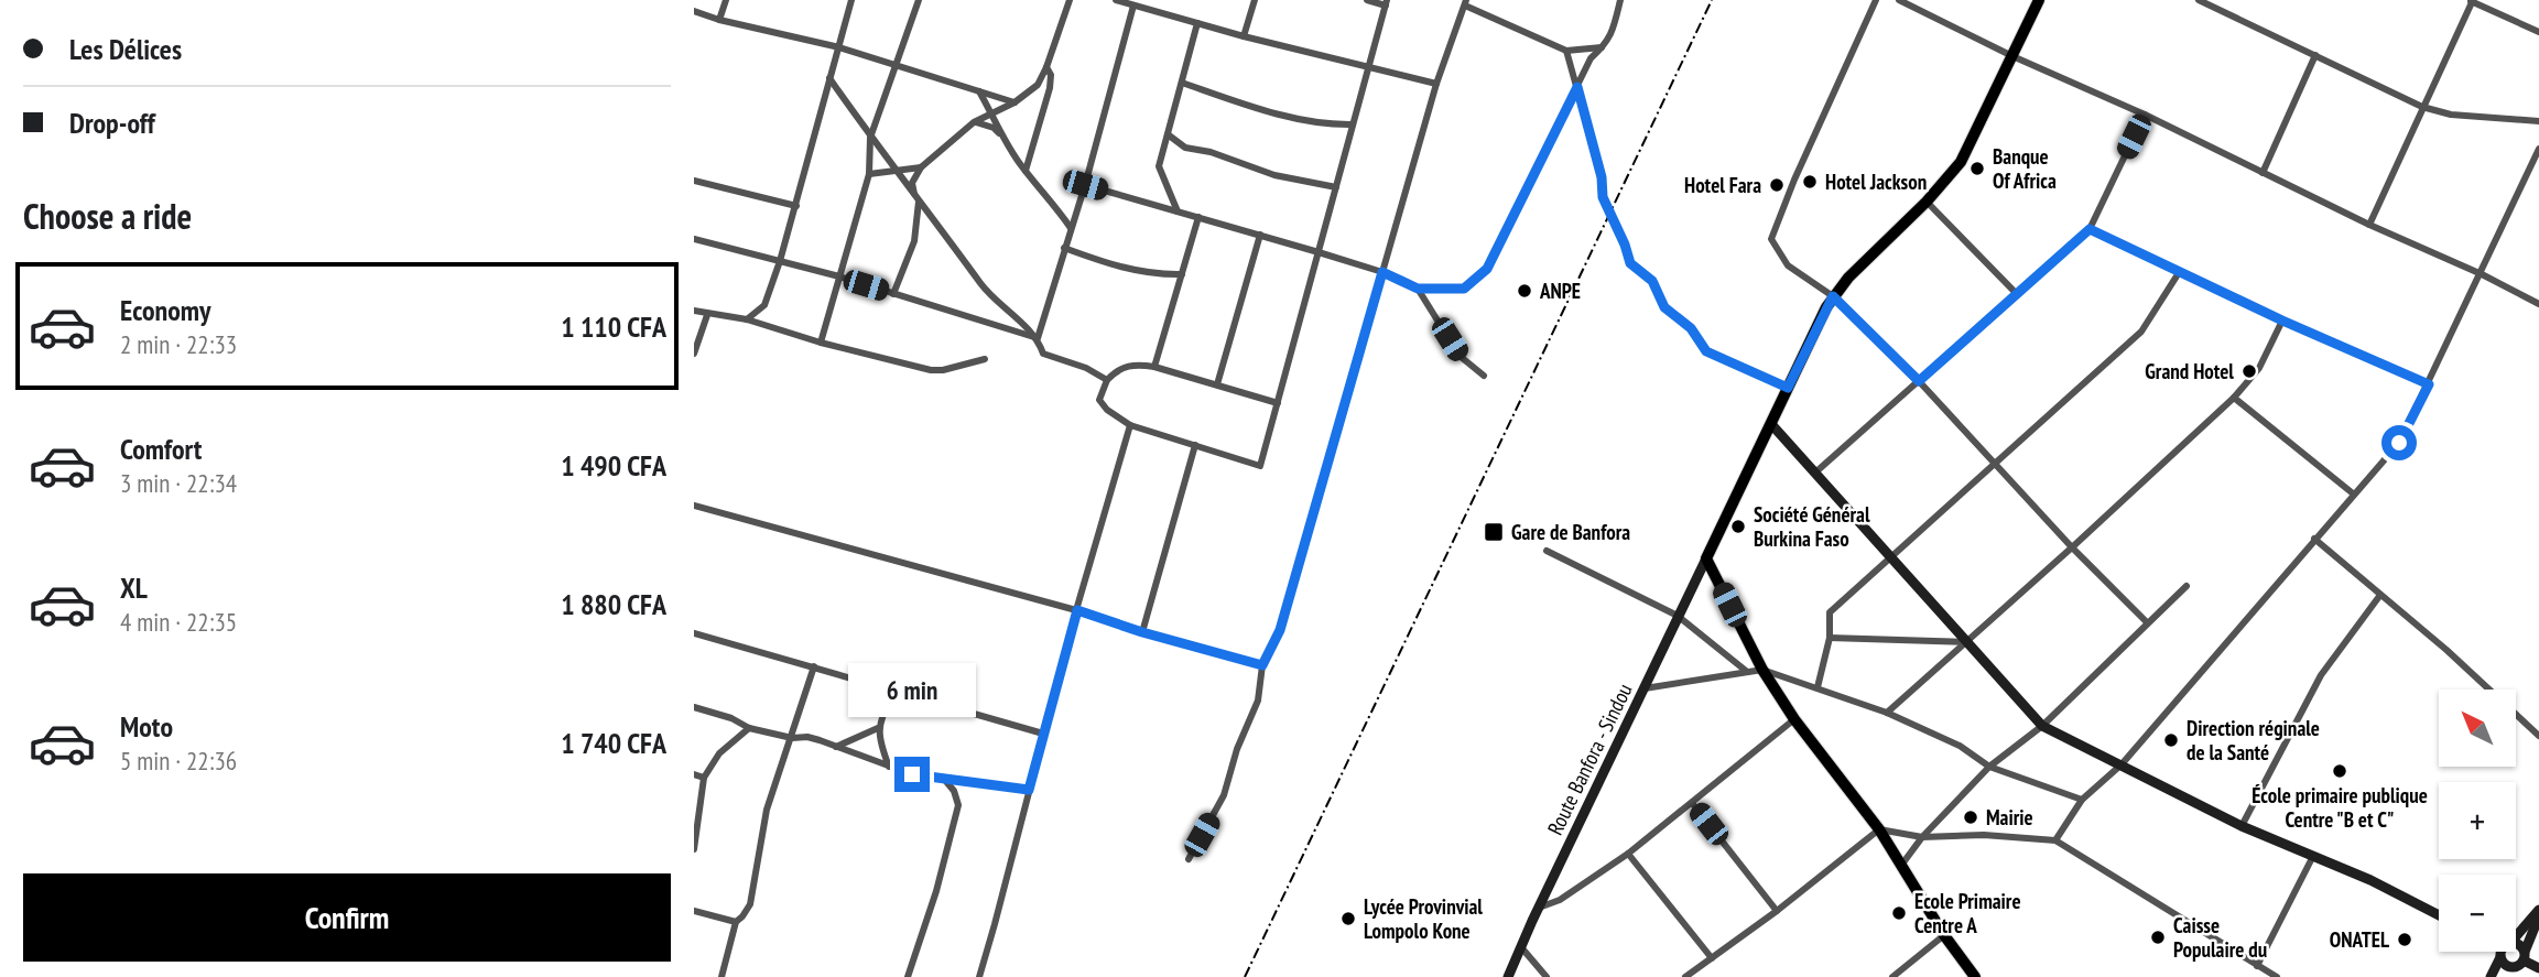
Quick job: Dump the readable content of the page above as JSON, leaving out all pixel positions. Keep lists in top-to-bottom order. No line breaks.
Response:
{"streets":{"main road":["Route Banfora - Sindou"]},"places":{"other":["Banque Of Africa","Hotel Jackson","Hotel Fara","ANPE","Grand Hotel","Société Général Burkina Faso","Direction réginale de la Santé","École primaire publique Centre \"B et C\"","Mairie","Ecole Primaire Centre A","Lycée Provinvial Lompolo Kone","Caisse Populaire du","ONATEL"],"transit":["Gare de Banfora"]},"north":"top left","page":{"banner":["Les Délices","Drop-off"],"heading":"Choose a ride","list":[{"name":"Economy","note":"2 min · 22:33","value":"1 110 CFA"},{"name":"Comfort","note":"3 min · 22:34","value":"1 490 CFA"},{"name":"XL","note":"4 min · 22:35","value":"1 880 CFA"},{"name":"Moto","note":"5 min · 22:36","value":"1 740 CFA"}],"bubble":"6 min","map_buttons":["+","−"],"buttons":"Confirm"}}
